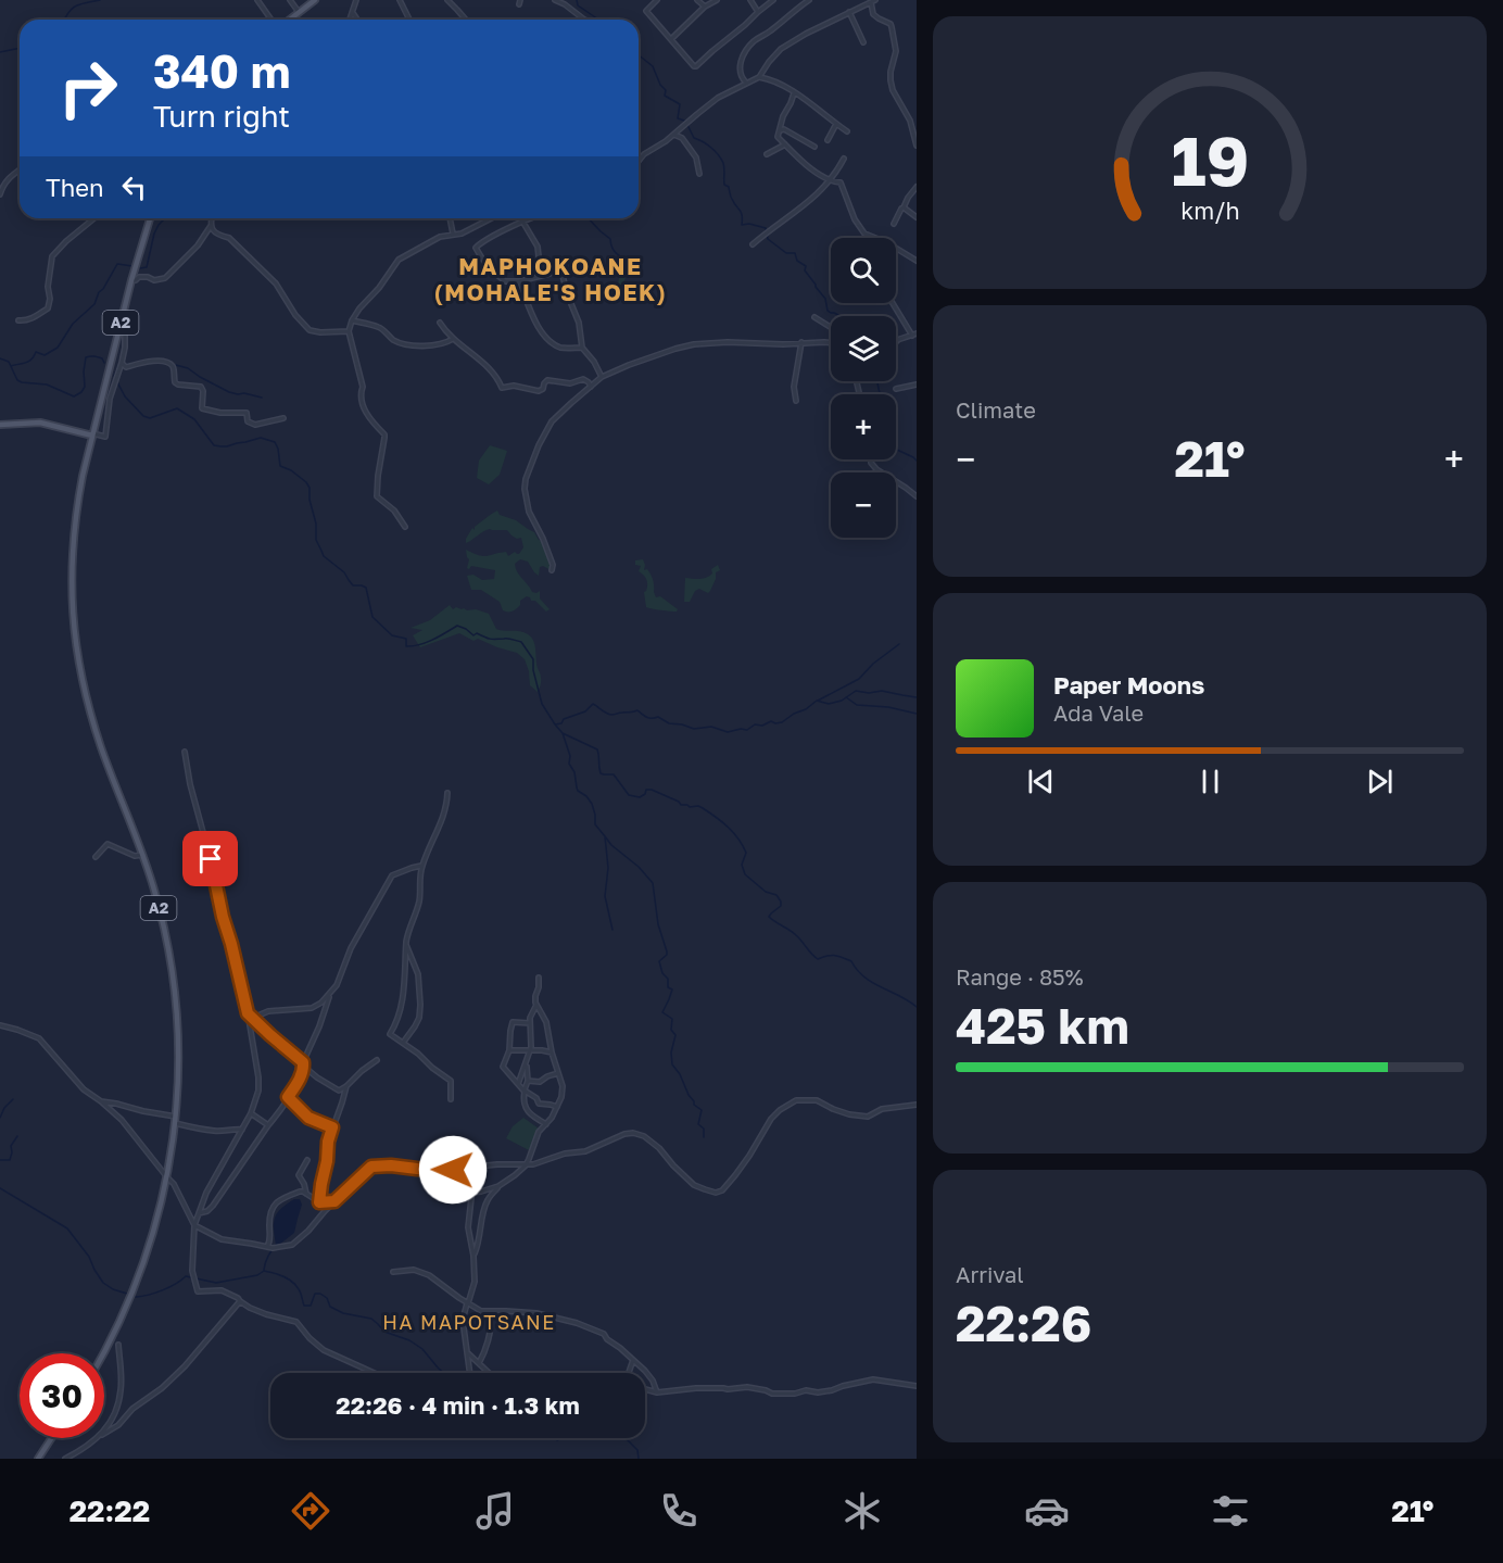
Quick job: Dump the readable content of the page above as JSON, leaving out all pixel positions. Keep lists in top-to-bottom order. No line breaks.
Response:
{"streets":{"main road":["A2"]},"districts":["MAPHOKOANE (MOHALE'S HOEK)","HA MAPOTSANE"],"page":{"turn":["340 m","Turn right"],"then":"Then","map_buttons":["+","−"],"tile":["Climate",["Range · 85%","425 km"],["Arrival","22:26"]],"heat":["−","21°","+"],"song":["Paper Moons","Ada Vale"],"limit":"30","trip":"22:26 · 4 min · 1.3 km","tabs":["22:22","21°"],"gauge":["19","km/h"]}}
